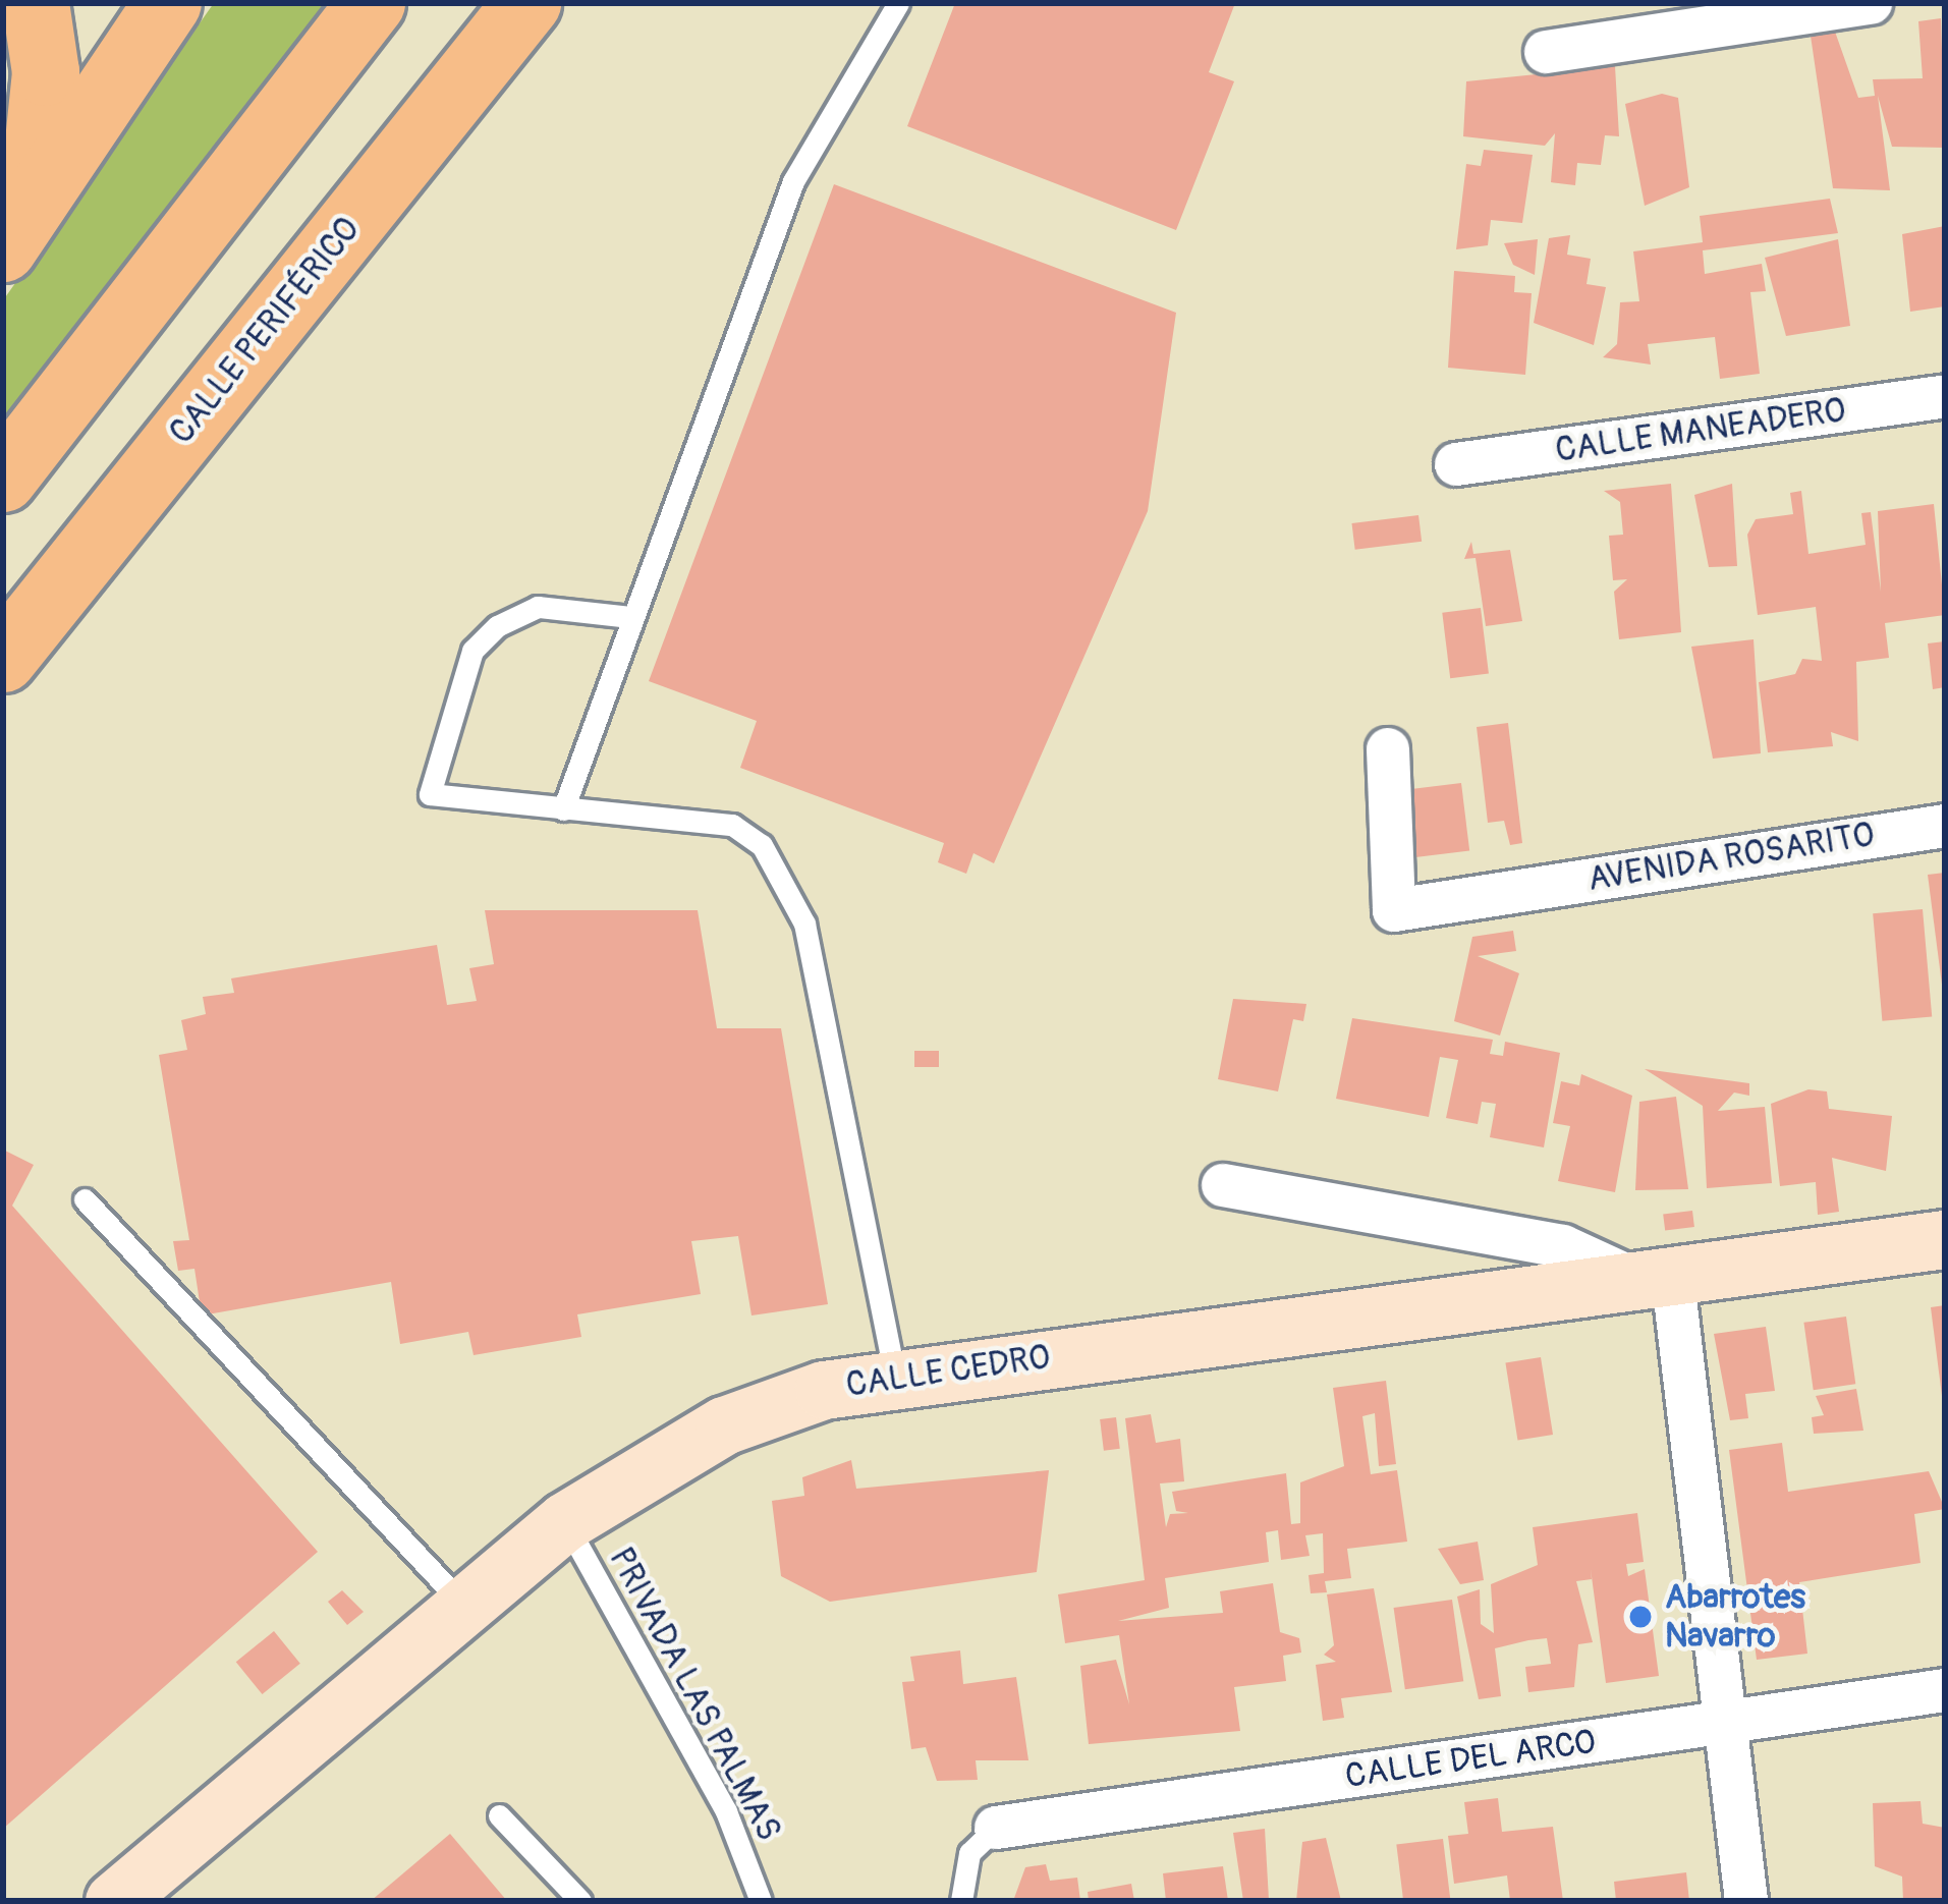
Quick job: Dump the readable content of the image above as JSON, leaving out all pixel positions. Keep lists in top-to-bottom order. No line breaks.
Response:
{"streets":{"highway":["CALLE PERIFÉRICO"],"street":["CALLE MANEADERO","AVENIDA ROSARITO","CALLE CEDRO","CALLE DEL ARCO"],"lane":["PRIVADA LAS PALMAS"]},"crossings":[["CALLE CEDRO","PRIVADA LAS PALMAS"]],"places":["Abarrotes Navarro"]}
